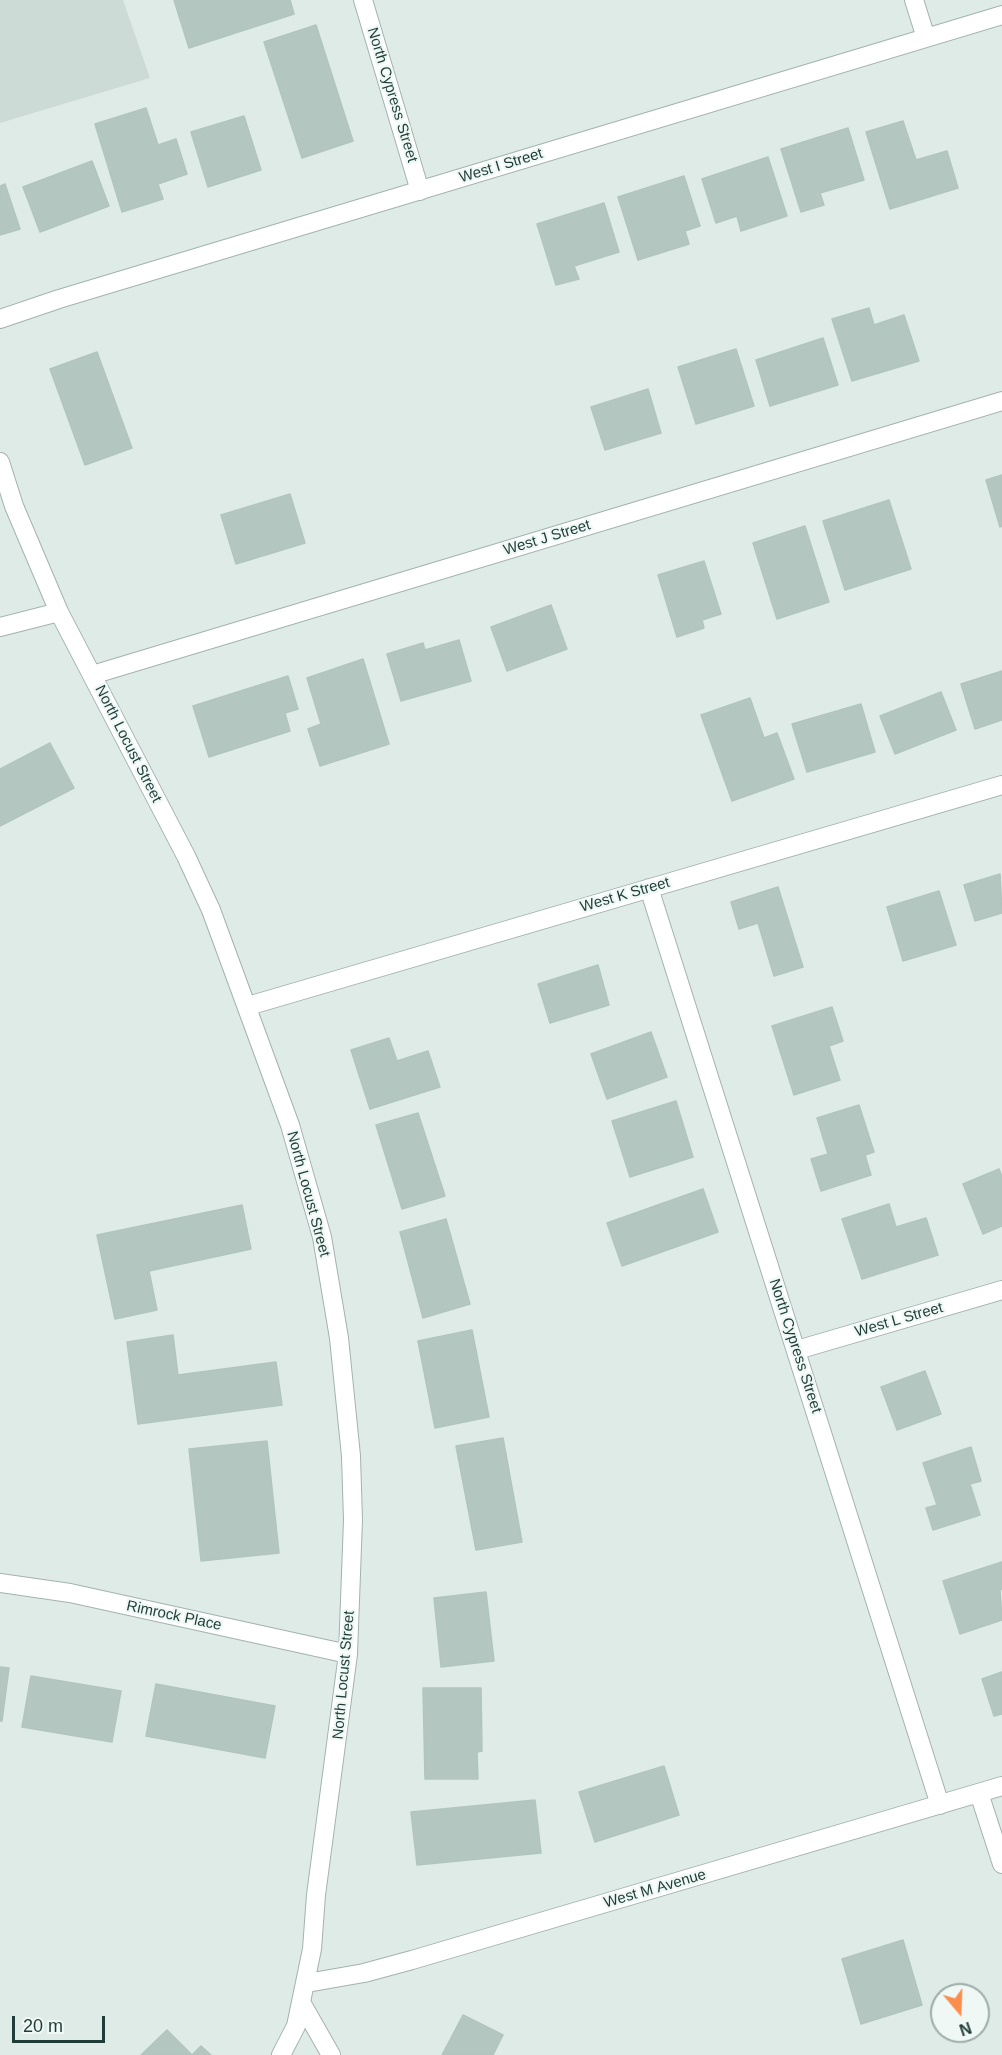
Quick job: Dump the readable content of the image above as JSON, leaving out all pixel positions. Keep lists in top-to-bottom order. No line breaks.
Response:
{"streets":{"street":["North Cypress Street","West I Street","West J Street","North Locust Street","West K Street","West L Street","Rimrock Place","West M Avenue"]},"crossings":[["North Cypress Street","West I Street"],["North Cypress Street","West K Street"],["North Cypress Street","West L Street"],["North Cypress Street","West M Avenue"],["West J Street","North Locust Street"],["North Locust Street","West K Street"],["North Locust Street","Rimrock Place"],["North Locust Street","West M Avenue"]],"scale_bar":"20 m","north":"bottom"}
